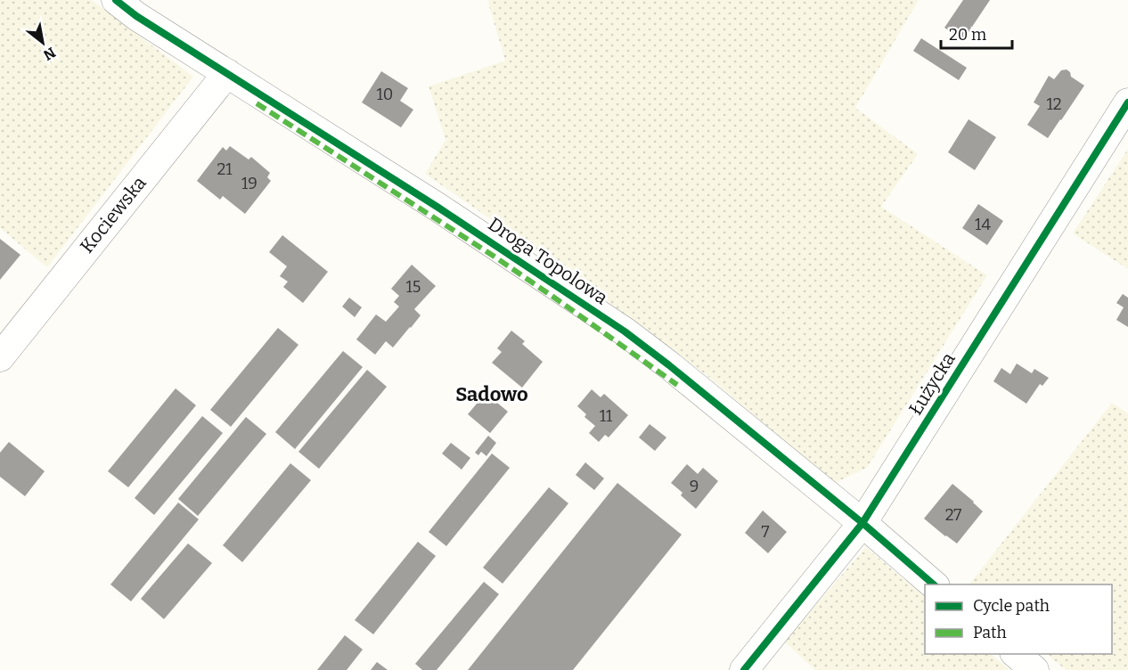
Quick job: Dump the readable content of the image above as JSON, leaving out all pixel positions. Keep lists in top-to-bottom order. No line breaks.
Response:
{"streets":{"street":["Kociewska","Droga Topolowa","Łużycka"]},"crossings":[["Kociewska","Droga Topolowa"],["Droga Topolowa","Łużycka"]],"districts":["Sadowo"],"house_numbers":["10","12","21","19","14","15","11","9","27","7"],"legend":["Cycle path","Path"],"scale_bar":"20 m","north":"bottom right"}
